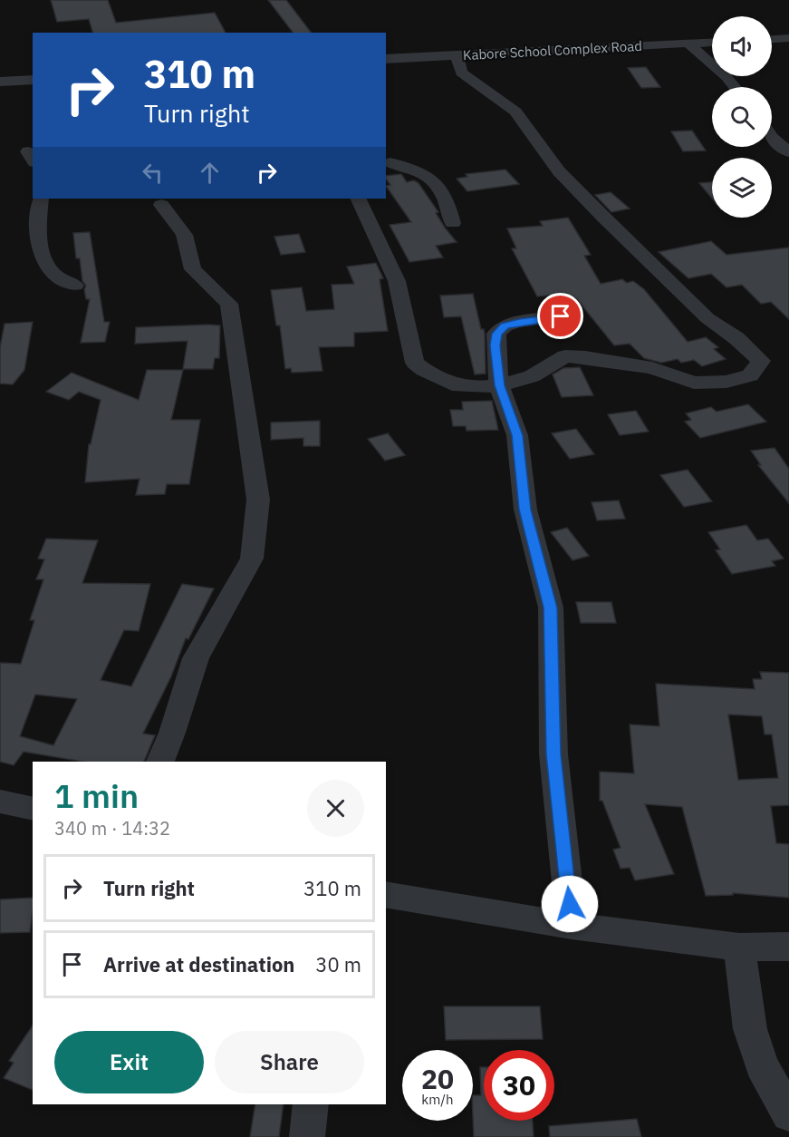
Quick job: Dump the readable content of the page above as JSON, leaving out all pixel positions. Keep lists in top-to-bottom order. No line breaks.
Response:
{"streets":{"street":["Kabore School Complex Road"]},"page":{"turn":["310 m","Turn right"],"heading":["1 min","340 m · 14:32"],"list":[{"name":"Turn right","value":"310 m"},{"name":"Arrive at destination","value":"30 m"}],"buttons":["Exit","Share"],"speed":"20 km/h","limit":"30"}}
